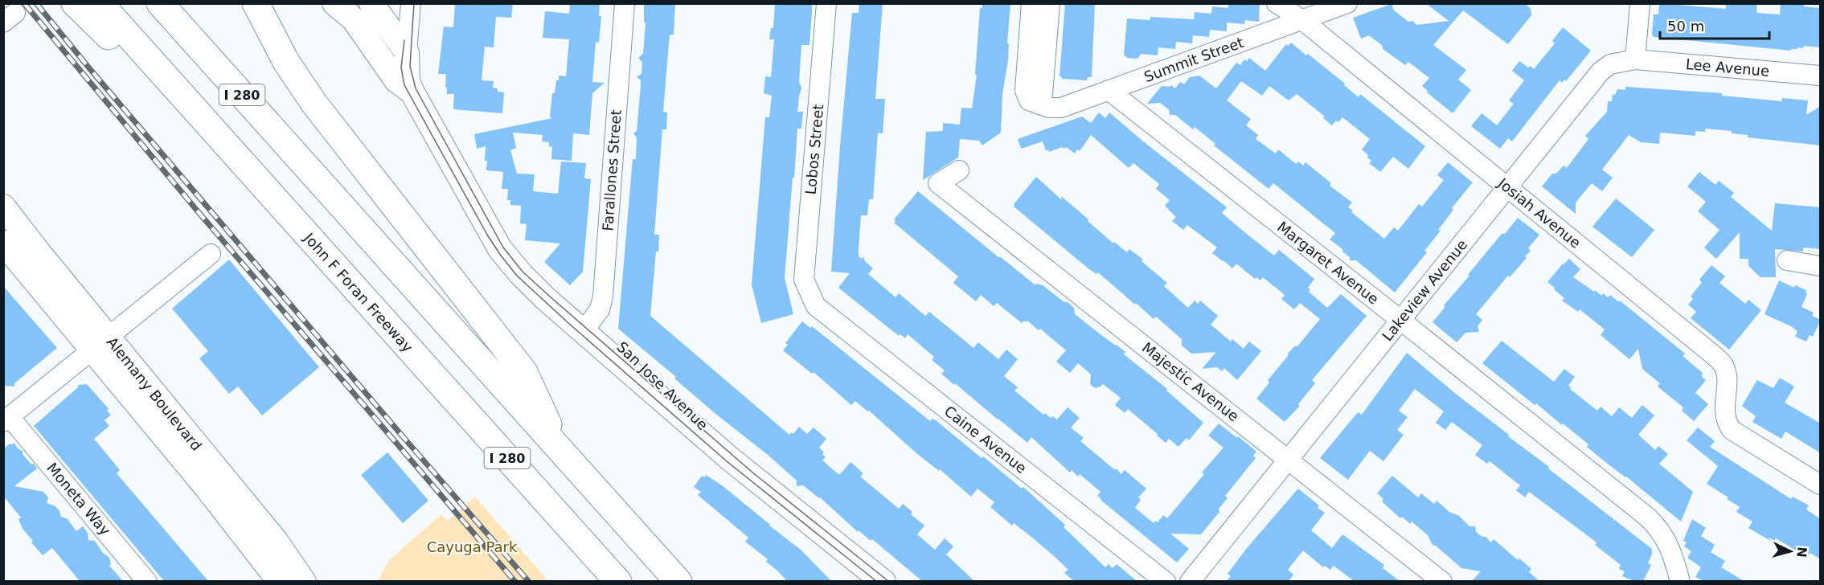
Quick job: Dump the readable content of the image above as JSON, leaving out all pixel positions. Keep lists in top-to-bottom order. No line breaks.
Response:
{"streets":{"highway":["I 280","John F Foran Freeway"],"main road":["San Jose Avenue","Alemany Boulevard"],"street":["Summit Street","Lee Avenue","Lobos Street","Farallones Street","Josiah Avenue","Margaret Avenue","Lakeview Avenue","Majestic Avenue","Caine Avenue","Moneta Way"]},"crossings":[["Summit Street","Josiah Avenue"],["Summit Street","Margaret Avenue"],["Lee Avenue","Lakeview Avenue"],["Lobos Street","Caine Avenue"],["Farallones Street","San Jose Avenue"],["Josiah Avenue","Lakeview Avenue"],["Margaret Avenue","Lakeview Avenue"],["Lakeview Avenue","Majestic Avenue"]],"parks":["Cayuga Park"],"scale_bar":"50 m","north":"right"}
